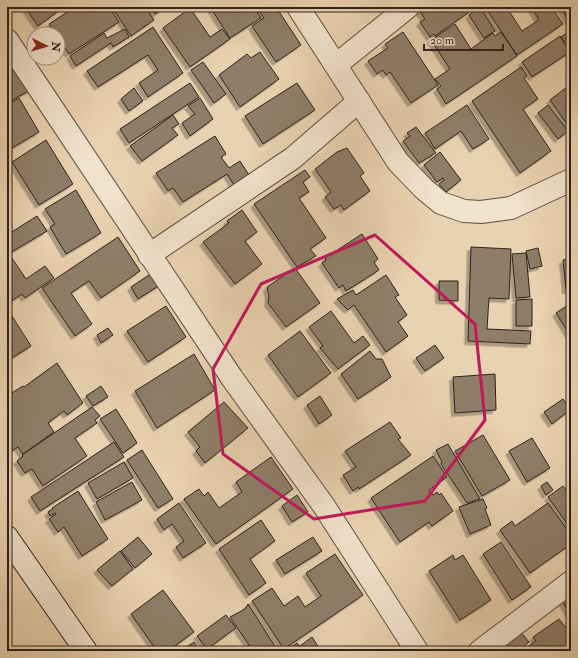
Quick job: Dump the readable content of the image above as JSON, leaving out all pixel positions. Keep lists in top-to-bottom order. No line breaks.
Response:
{"scale_bar":"20 m","north":"right"}
